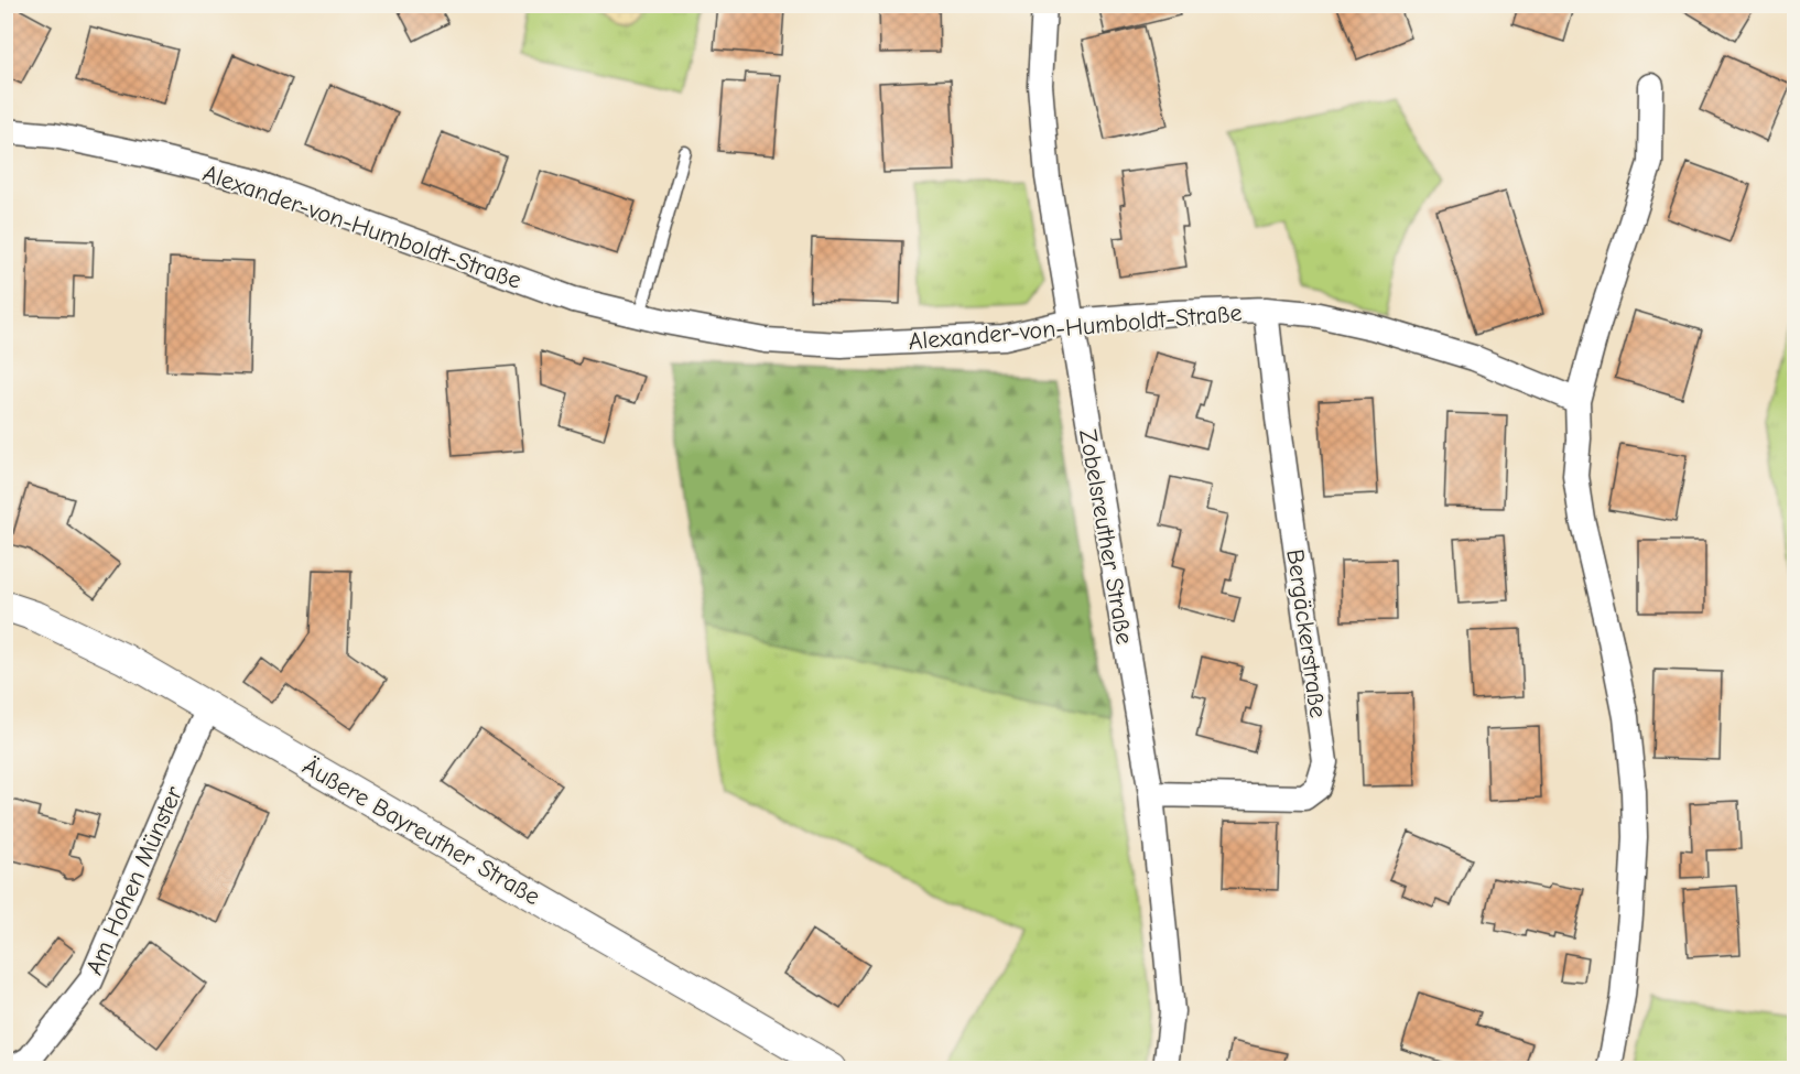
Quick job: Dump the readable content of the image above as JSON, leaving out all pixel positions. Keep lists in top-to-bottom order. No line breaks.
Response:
{"streets":{"street":["Alexander-von-Humboldt-Straße","Zobelsreuther Straße","Bergäckerstraße","Äußere Bayreuther Straße","Am Hohen Münster"]},"crossings":[["Alexander-von-Humboldt-Straße","Zobelsreuther Straße"],["Alexander-von-Humboldt-Straße","Bergäckerstraße"],["Zobelsreuther Straße","Bergäckerstraße"],["Äußere Bayreuther Straße","Am Hohen Münster"]]}
